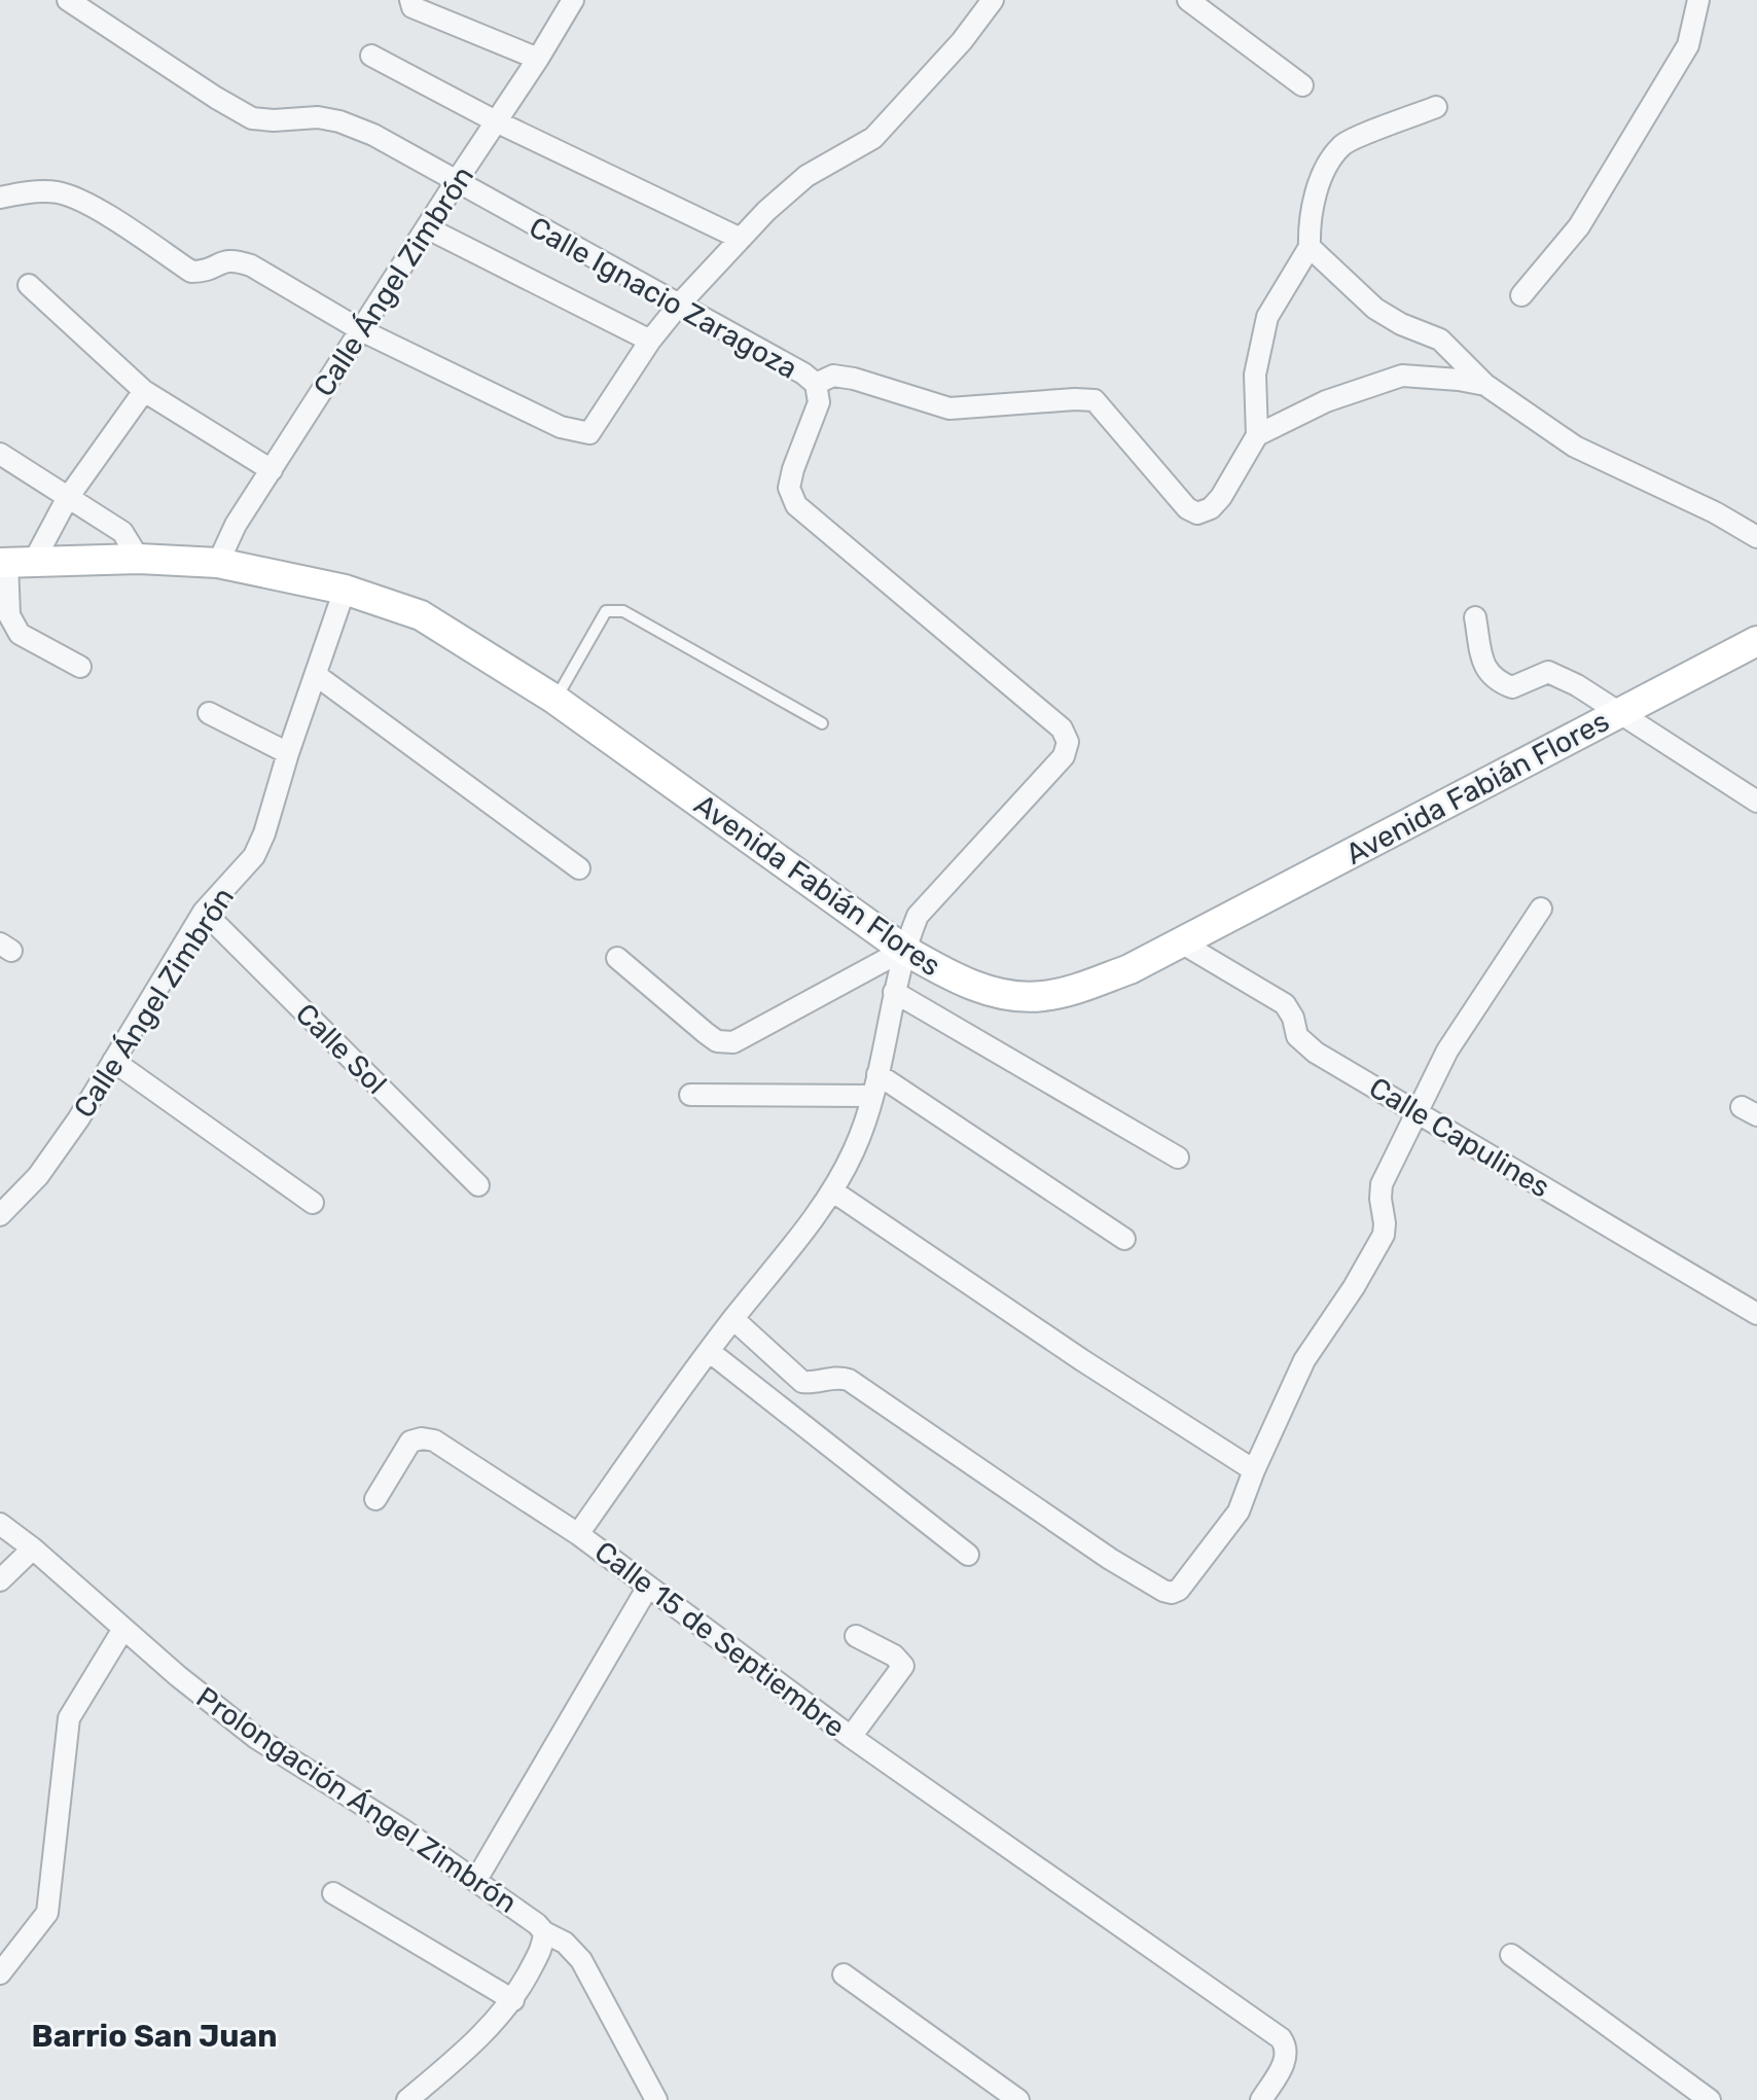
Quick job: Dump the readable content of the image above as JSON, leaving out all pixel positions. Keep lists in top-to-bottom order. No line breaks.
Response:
{"streets":{"main road":["Avenida Fabián Flores"],"street":["Calle Ángel Zimbrón","Calle Ignacio Zaragoza","Calle Sol","Calle Capulines","Calle 15 de Septiembre","Prolongación Ángel Zimbrón"]},"crossings":[["Calle Ángel Zimbrón","Calle Ignacio Zaragoza"],["Calle Ángel Zimbrón","Avenida Fabián Flores"],["Calle Ángel Zimbrón","Calle Sol"],["Calle Ignacio Zaragoza","Calle 15 de Septiembre"],["Avenida Fabián Flores","Calle Capulines"],["Avenida Fabián Flores","Calle 15 de Septiembre"]],"districts":["Barrio San Juan"]}
